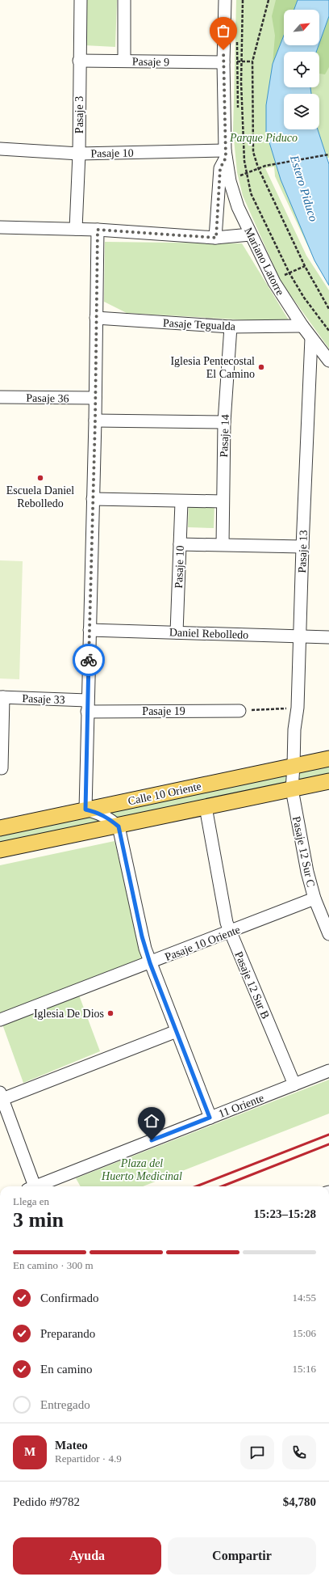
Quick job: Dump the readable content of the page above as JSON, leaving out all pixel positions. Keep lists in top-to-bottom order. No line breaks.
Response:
{"streets":{"main road":["Calle 10 Oriente"],"street":["Pasaje 9","Pasaje 3","Pasaje 10","Mariano Latorre","Pasaje Tegualda","Pasaje 36","Pasaje 14","Pasaje 13","Daniel Rebolledo","Pasaje 33","Pasaje 19","Pasaje 12 Sur C","Pasaje 10 Oriente","Pasaje 12 Sur B","11 Oriente"]},"crossings":[["Pasaje 9","Pasaje 3"],["Pasaje 3","Pasaje 10"],["Pasaje 10","Mariano Latorre"],["Pasaje 10","Daniel Rebolledo"],["Mariano Latorre","Pasaje Tegualda"],["Mariano Latorre","Pasaje 13"],["Pasaje Tegualda","Pasaje 14"],["Pasaje 13","Daniel Rebolledo"],["Pasaje 13","Calle 10 Oriente"],["Pasaje 13","Pasaje 12 Sur C"],["Pasaje 33","Pasaje 19"],["Calle 10 Oriente","Pasaje 12 Sur C"],["Calle 10 Oriente","Pasaje 12 Sur B"],["Pasaje 12 Sur C","Pasaje 10 Oriente"],["Pasaje 10 Oriente","Pasaje 12 Sur B"],["Pasaje 12 Sur B","11 Oriente"]],"water":["Estero Piduco"],"parks":["Parque Piduco","Plaza del Huerto Medicinal"],"places":["Iglesia Pentecostal El Camino","Escuela Daniel Rebolledo","Iglesia De Dios"],"north":"top right","page":{"heading":["3 min","Llega en","15:23–15:28"],"panel":["Mateo","Repartidor · 4.9","Pedido #9782","$4,780"],"bar":"En camino · 300 m","list":[["Confirmado","14:55"],["Preparando","15:06"],["En camino","15:16"],"Entregado"],"round":"M","buttons":["Ayuda","Compartir"]}}
